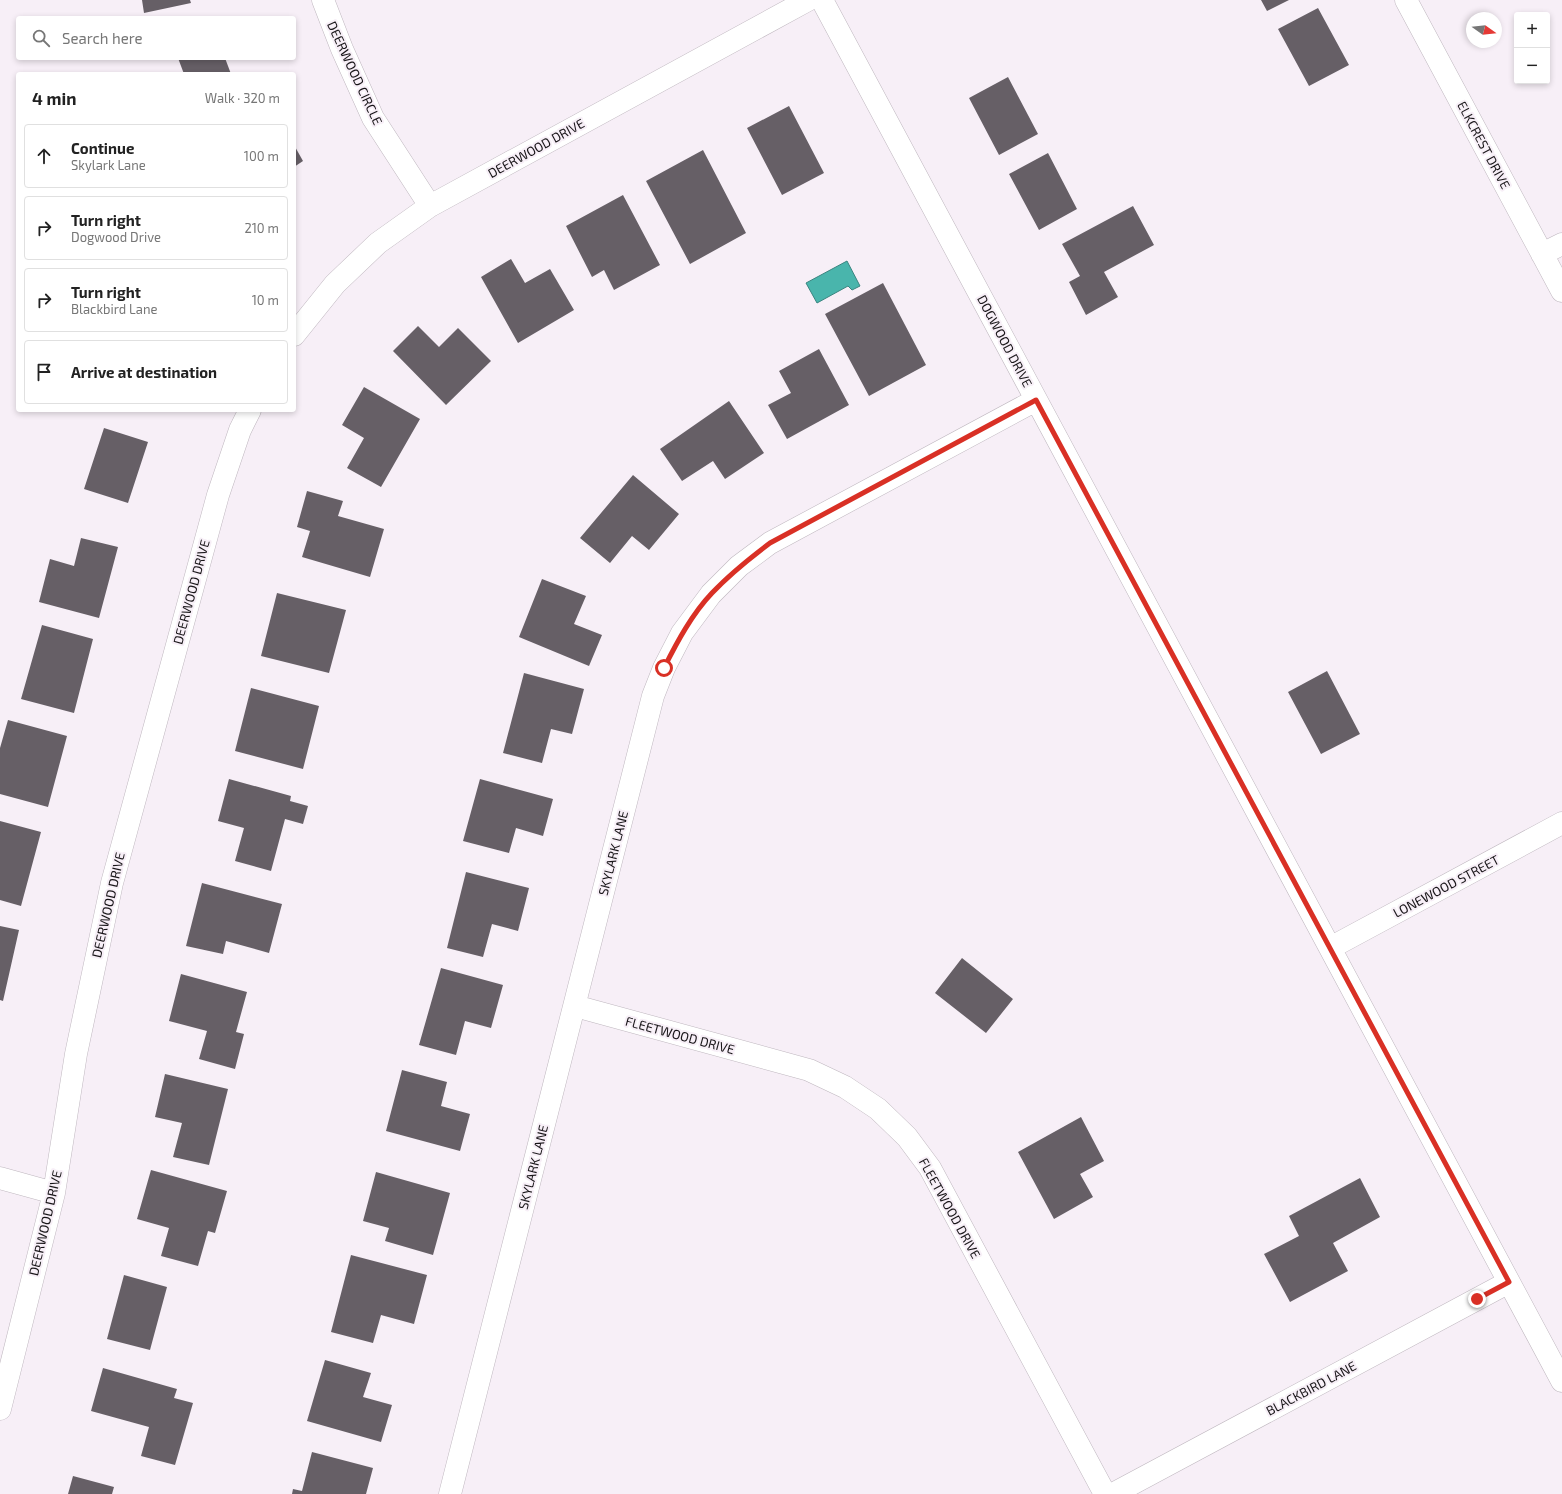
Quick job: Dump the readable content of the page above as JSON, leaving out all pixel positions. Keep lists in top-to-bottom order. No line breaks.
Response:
{"streets":{"street":["DEERWOOD CIRCLE","ELKCREST DRIVE","DEERWOOD DRIVE","DOGWOOD DRIVE","SKYLARK LANE","LONEWOOD STREET","FLEETWOOD DRIVE","BLACKBIRD LANE"]},"crossings":[["DEERWOOD CIRCLE","DEERWOOD DRIVE"],["DOGWOOD DRIVE","SKYLARK LANE"],["DOGWOOD DRIVE","LONEWOOD STREET"],["DOGWOOD DRIVE","BLACKBIRD LANE"],["SKYLARK LANE","FLEETWOOD DRIVE"]],"north":"right","page":{"map_buttons":["+","−"],"search":"Search here","heading":["4 min","Walk · 320 m"],"list":[["Continue","Skylark Lane","100 m"],["Turn right","Dogwood Drive","210 m"],["Turn right","Blackbird Lane","10 m"],"Arrive at destination"]}}
